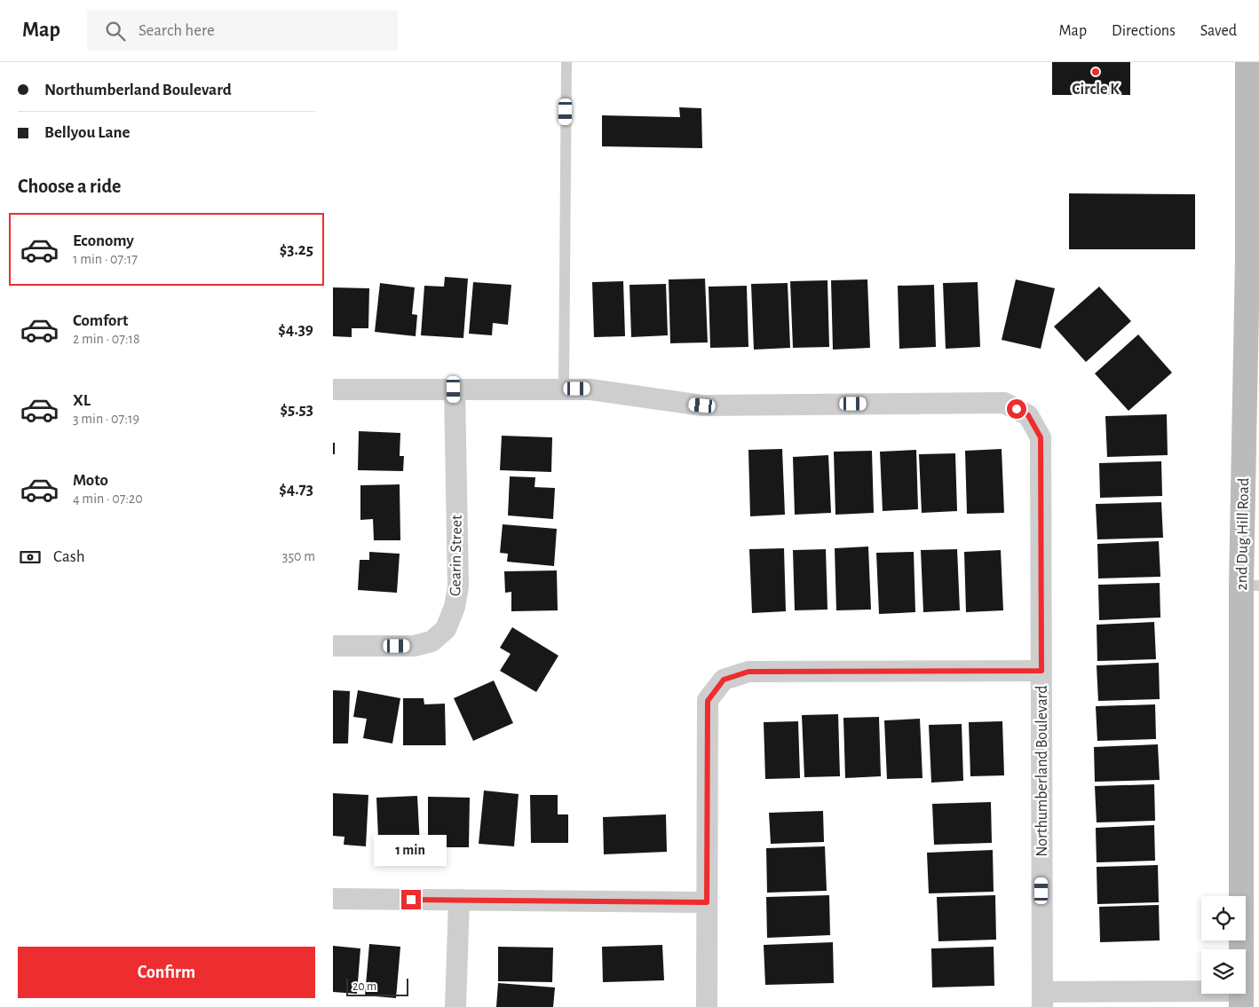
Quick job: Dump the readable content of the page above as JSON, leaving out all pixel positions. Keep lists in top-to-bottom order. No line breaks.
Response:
{"streets":{"street":["2nd Dug Hill Road","Gearin Street","Northumberland Boulevard"]},"crossings":[["2nd Dug Hill Road","Northumberland Boulevard"],["Gearin Street","Northumberland Boulevard"]],"places":["Circle K"],"scale_bar":"20 m","page":{"header":"Map","search":"Search here","nav":["Map","Directions","Saved"],"banner":["Northumberland Boulevard","Bellyou Lane"],"heading":"Choose a ride","list":[{"name":"Economy","note":"1 min · 07:17","value":"$3.25"},{"name":"Comfort","note":"2 min · 07:18","value":"$4.39"},{"name":"XL","note":"3 min · 07:19","value":"$5.53"},{"name":"Moto","note":"4 min · 07:20","value":"$4.73"}],"pay":["Cash","350 m"],"bubble":"1 min","buttons":"Confirm","scale":"20 m"}}
